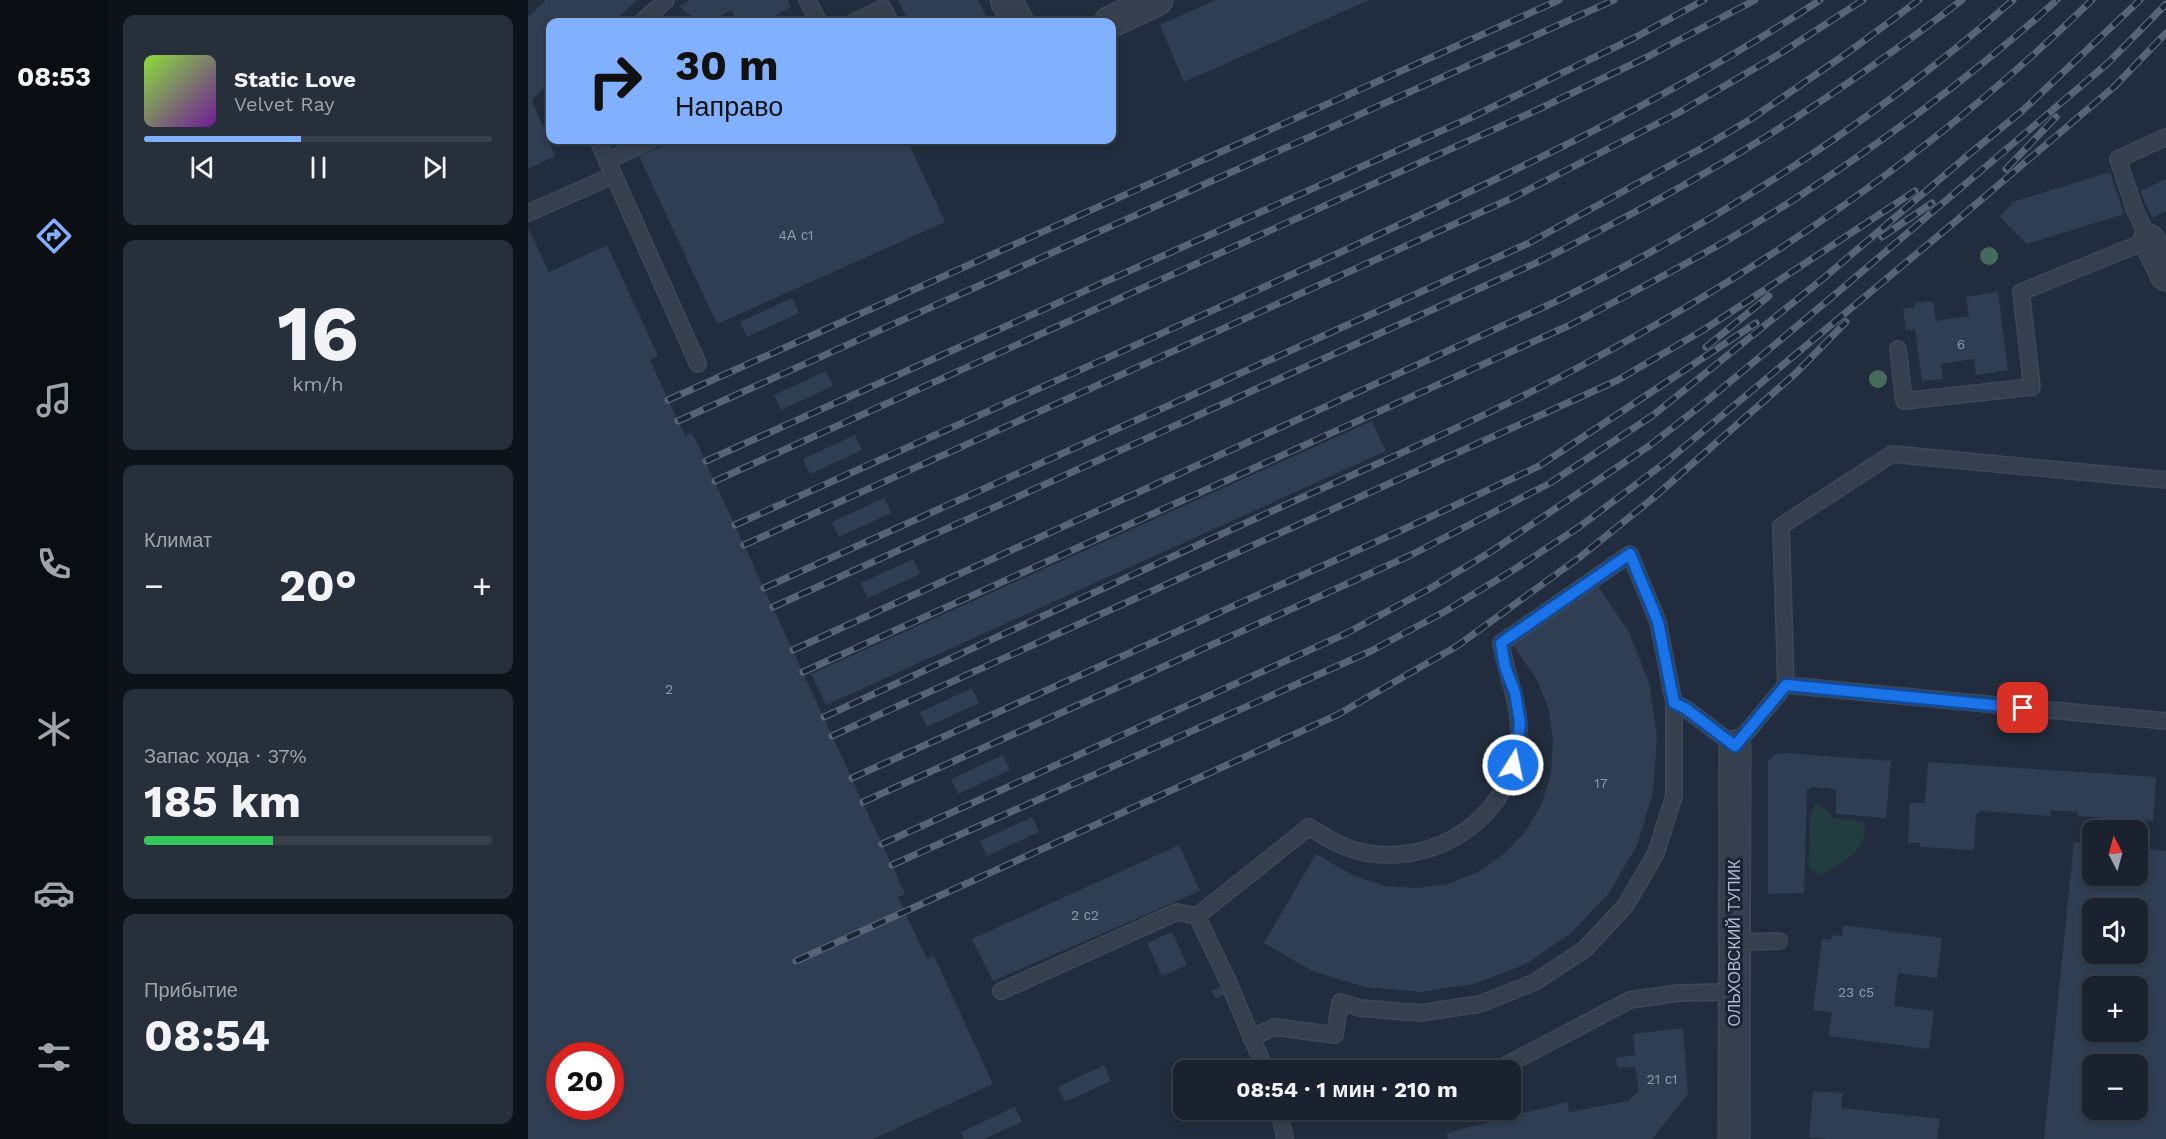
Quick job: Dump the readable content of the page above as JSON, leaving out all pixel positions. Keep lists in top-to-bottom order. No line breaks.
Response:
{"streets":{"street":["ОЛЬХОВСКИЙ ТУПИК"]},"house_numbers":["4А с1","6","2","17","2 с2","23 с5","21 с1"],"north":"top","page":{"tabs":"08:53","turn":["30 m","Направо"],"song":["Static Love","Velvet Ray"],"tile":[["16","km/h"],"Климат",["Запас хода · 37%","185 km"],["Прибытие","08:54"]],"heat":["−","20°","+"],"map_buttons":["+","−"],"limit":"20","trip":"08:54 · 1 мин · 210 m"}}
